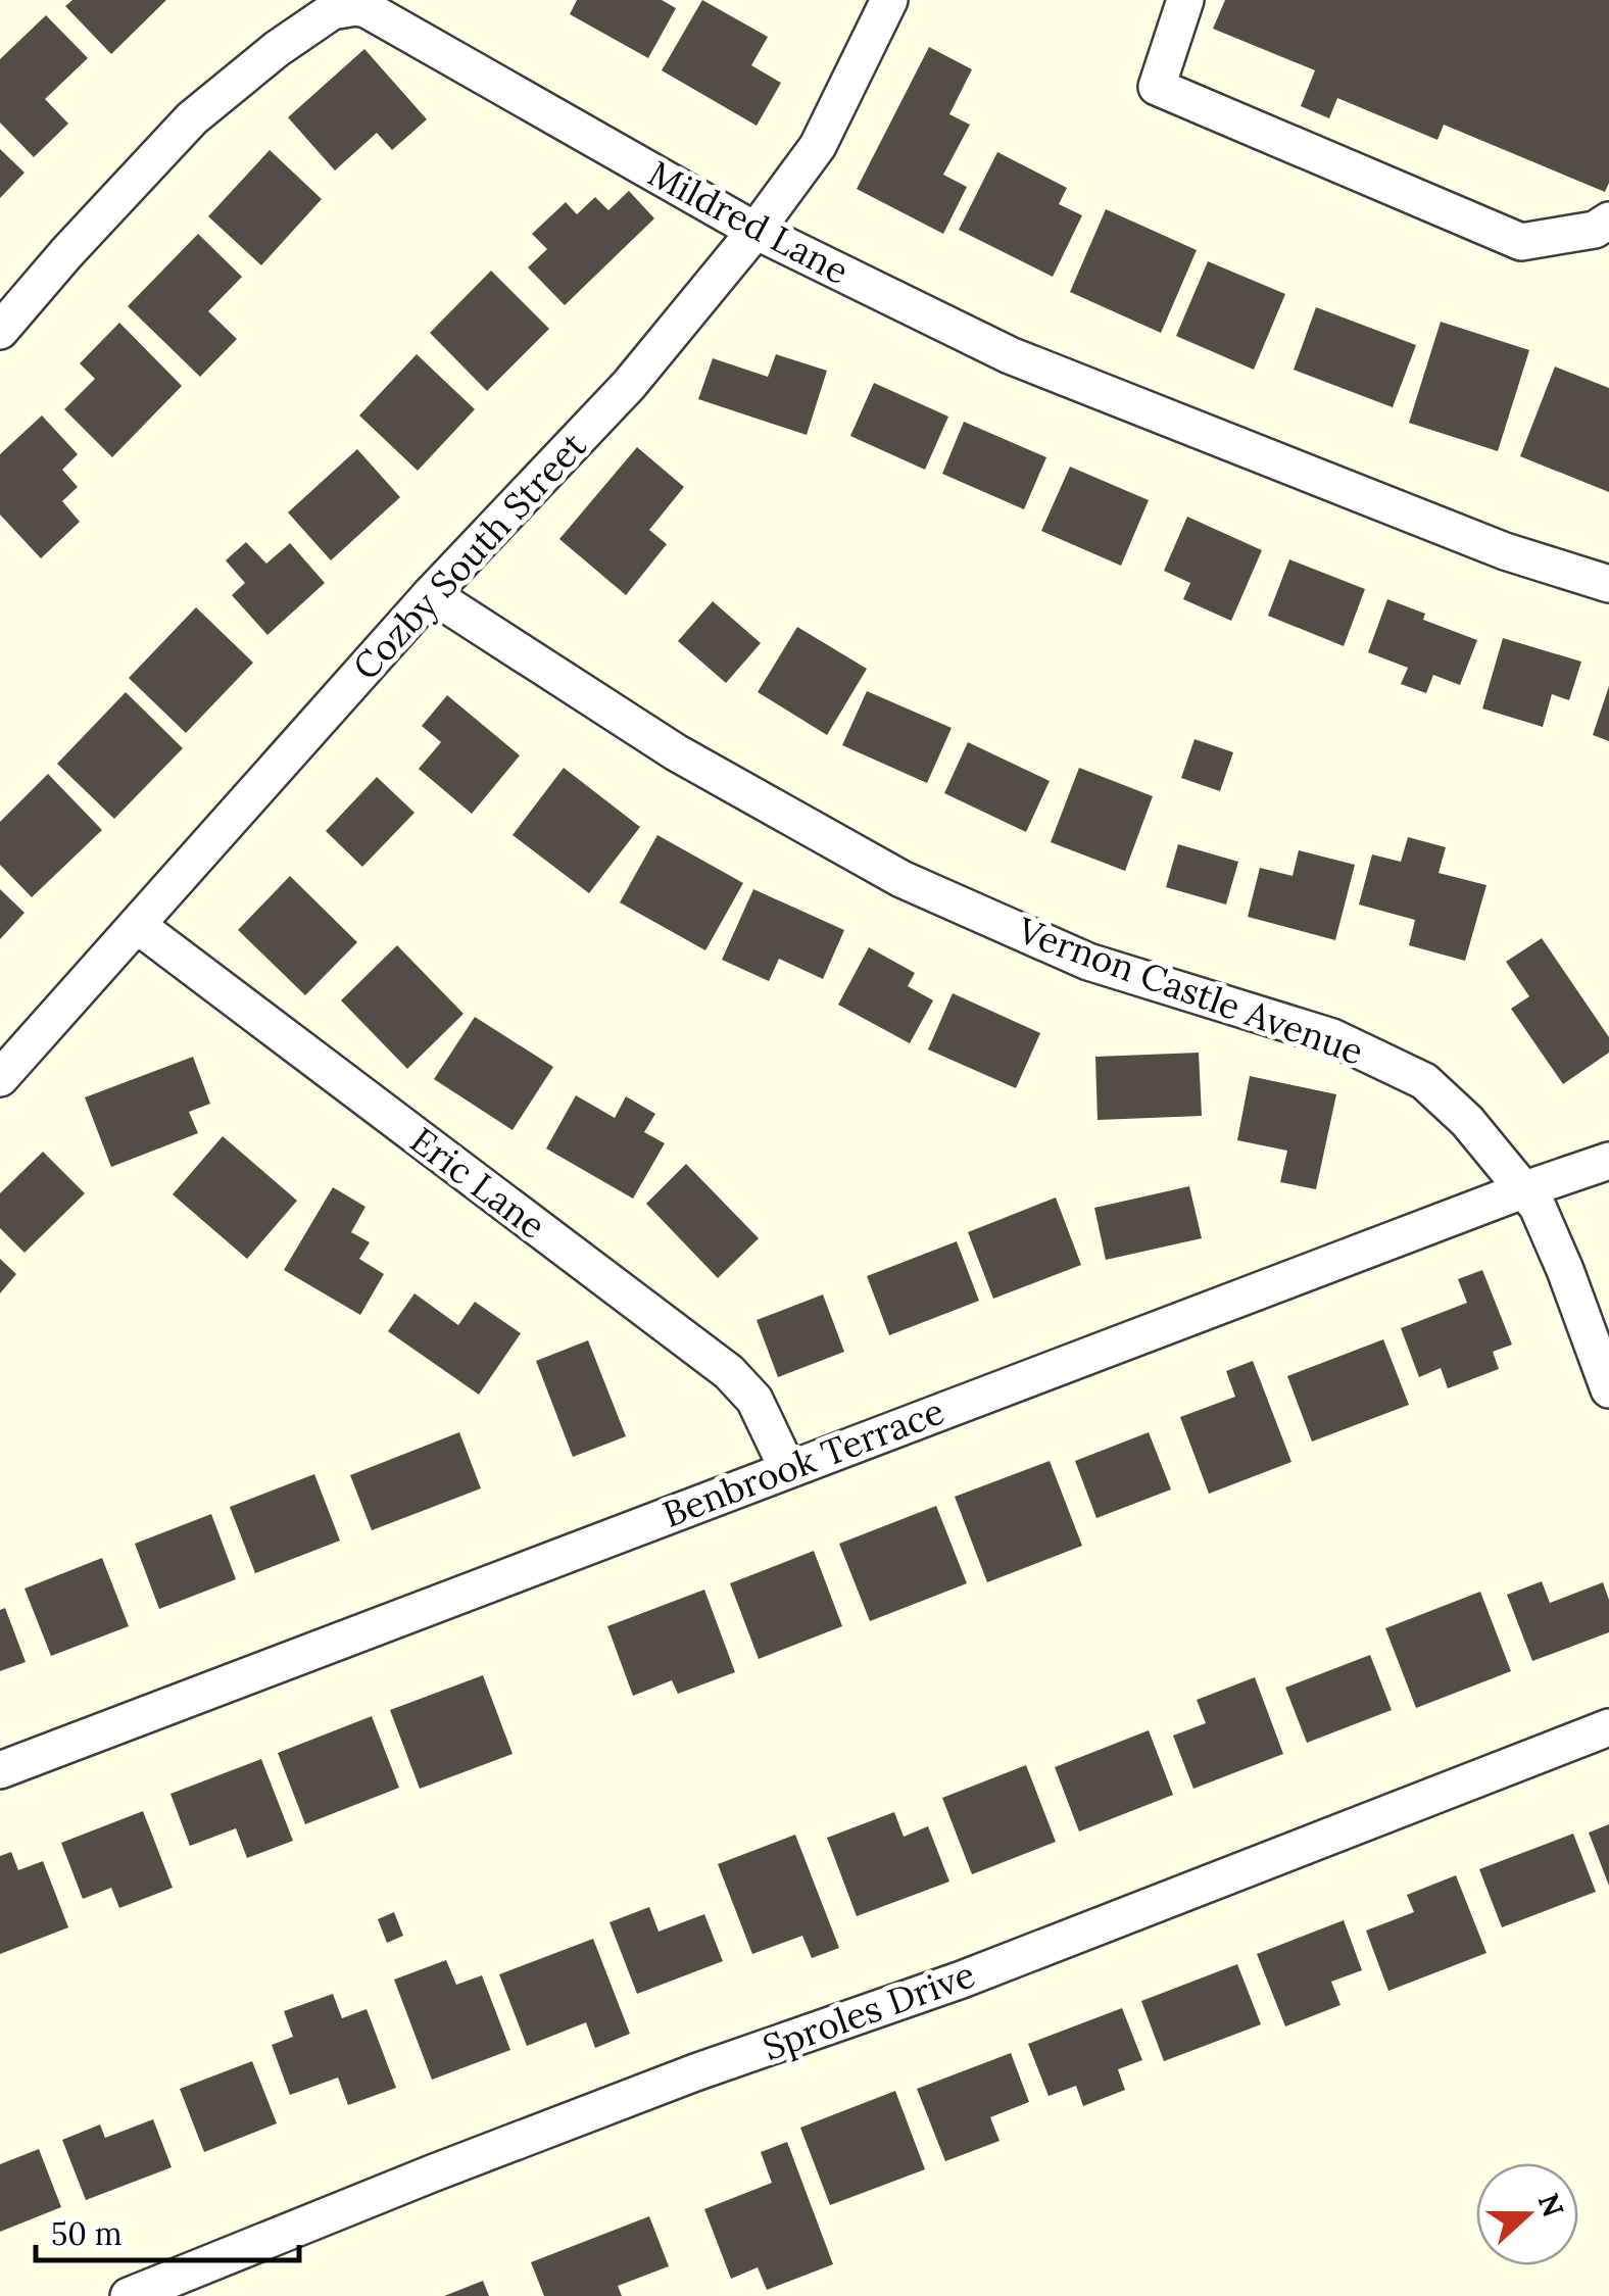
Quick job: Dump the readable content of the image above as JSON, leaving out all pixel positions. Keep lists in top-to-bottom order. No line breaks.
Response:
{"streets":{"street":["Mildred Lane","Cozby South Street","Vernon Castle Avenue","Eric Lane","Benbrook Terrace","Sproles Drive"]},"crossings":[["Mildred Lane","Cozby South Street"],["Cozby South Street","Vernon Castle Avenue"],["Cozby South Street","Eric Lane"],["Vernon Castle Avenue","Benbrook Terrace"],["Eric Lane","Benbrook Terrace"]],"scale_bar":"50 m","north":"right"}
